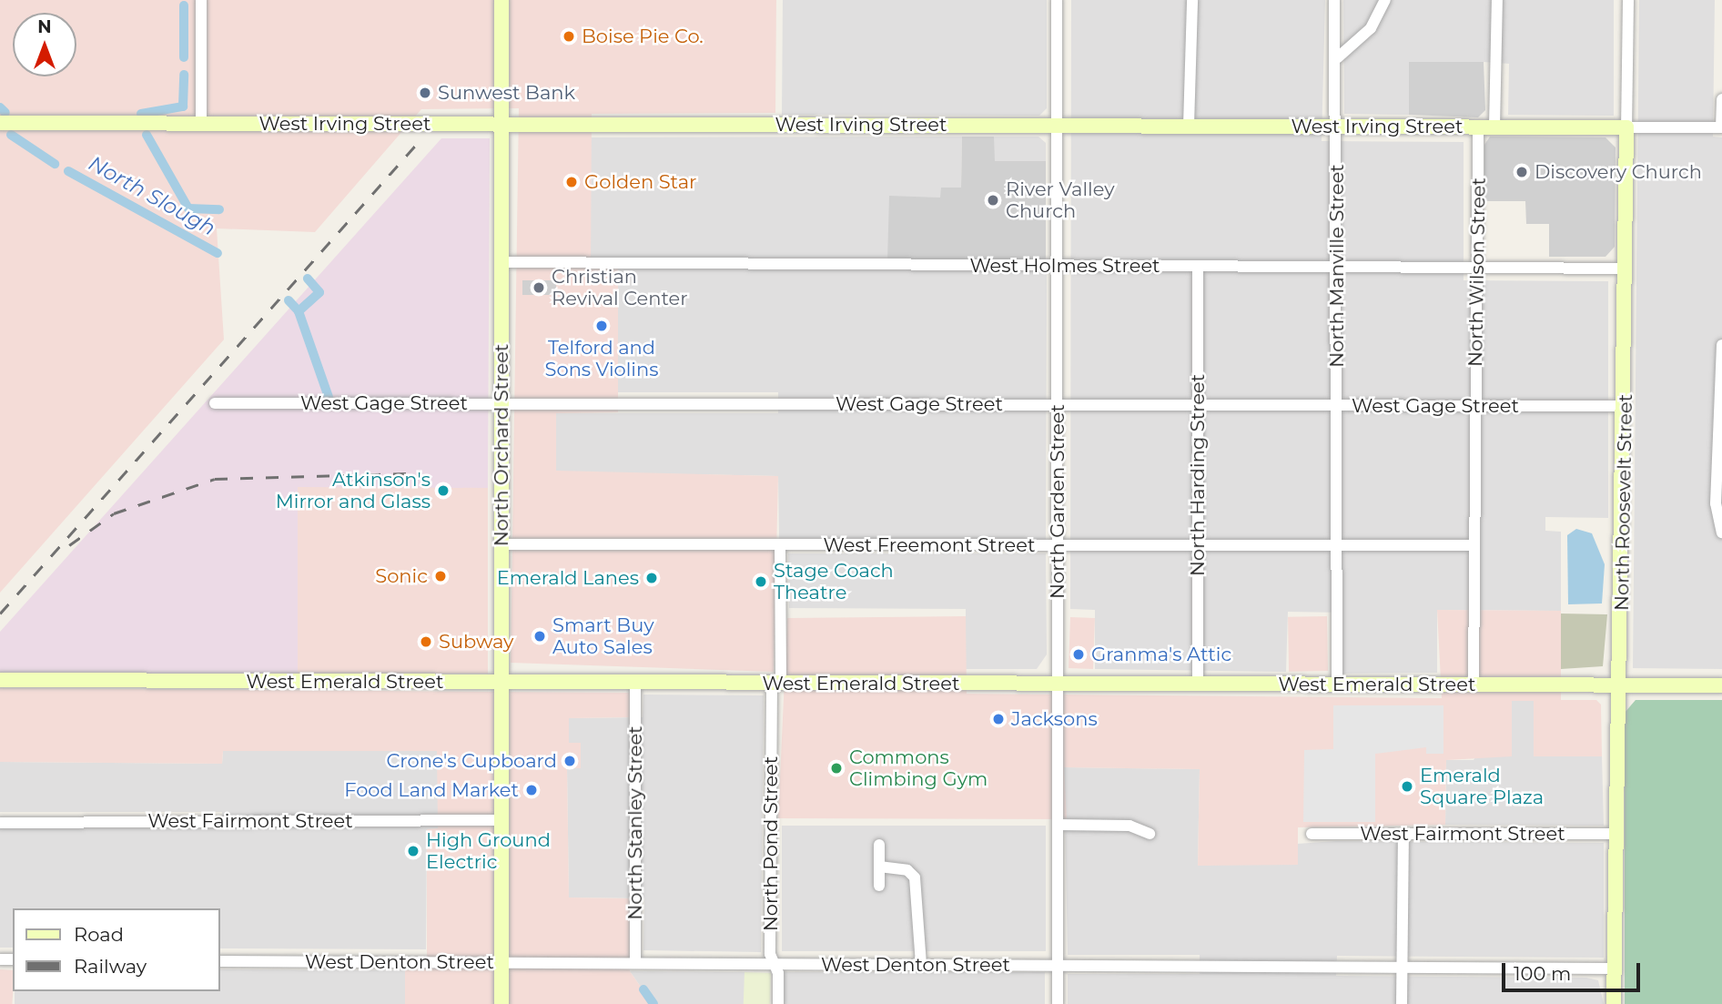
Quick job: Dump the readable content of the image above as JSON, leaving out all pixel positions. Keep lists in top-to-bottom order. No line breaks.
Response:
{"streets":{"street":["West Irving Street","West Holmes Street","North Manville Street","North Wilson Street","West Gage Street","North Orchard Street","North Harding Street","North Garden Street","North Roosevelt Street","West Freemont Street","West Emerald Street","West Fairmont Street","North Stanley Street","North Pond Street","West Denton Street"]},"crossings":[["West Irving Street","North Manville Street"],["West Irving Street","North Wilson Street"],["West Irving Street","North Orchard Street"],["West Irving Street","North Garden Street"],["West Irving Street","North Roosevelt Street"],["West Holmes Street","North Manville Street"],["West Holmes Street","North Wilson Street"],["West Holmes Street","North Orchard Street"],["West Holmes Street","North Harding Street"],["West Holmes Street","North Garden Street"],["West Holmes Street","North Roosevelt Street"],["North Manville Street","West Gage Street"],["North Manville Street","West Freemont Street"],["North Manville Street","West Emerald Street"],["North Wilson Street","West Gage Street"],["North Wilson Street","West Freemont Street"],["North Wilson Street","West Emerald Street"],["West Gage Street","North Orchard Street"],["West Gage Street","North Harding Street"],["West Gage Street","North Garden Street"],["West Gage Street","North Roosevelt Street"],["North Orchard Street","West Freemont Street"],["North Orchard Street","West Emerald Street"],["North Orchard Street","West Fairmont Street"],["North Orchard Street","West Denton Street"],["North Harding Street","West Freemont Street"],["North Harding Street","West Emerald Street"],["North Garden Street","West Freemont Street"],["North Garden Street","West Emerald Street"],["North Garden Street","West Denton Street"],["North Roosevelt Street","West Emerald Street"],["North Roosevelt Street","West Fairmont Street"],["North Roosevelt Street","West Denton Street"],["West Freemont Street","North Pond Street"],["West Emerald Street","North Stanley Street"],["West Emerald Street","North Pond Street"],["North Stanley Street","West Denton Street"],["North Pond Street","West Denton Street"]],"water":["North Slough"],"places":["Boise Pie Co.","Sunwest Bank","Discovery Church","Golden Star","River Valley Church","Christian Revival Center","Telford and Sons Violins","Atkinson's Mirror and Glass","Sonic","Emerald Lanes","Stage Coach Theatre","Smart Buy Auto Sales","Subway","Granma's Attic","Jacksons","Crone's Cupboard","Commons Climbing Gym","Emerald Square Plaza","Food Land Market","High Ground Electric"],"legend":["Road","Railway"],"scale_bar":"100 m","north":"top"}
